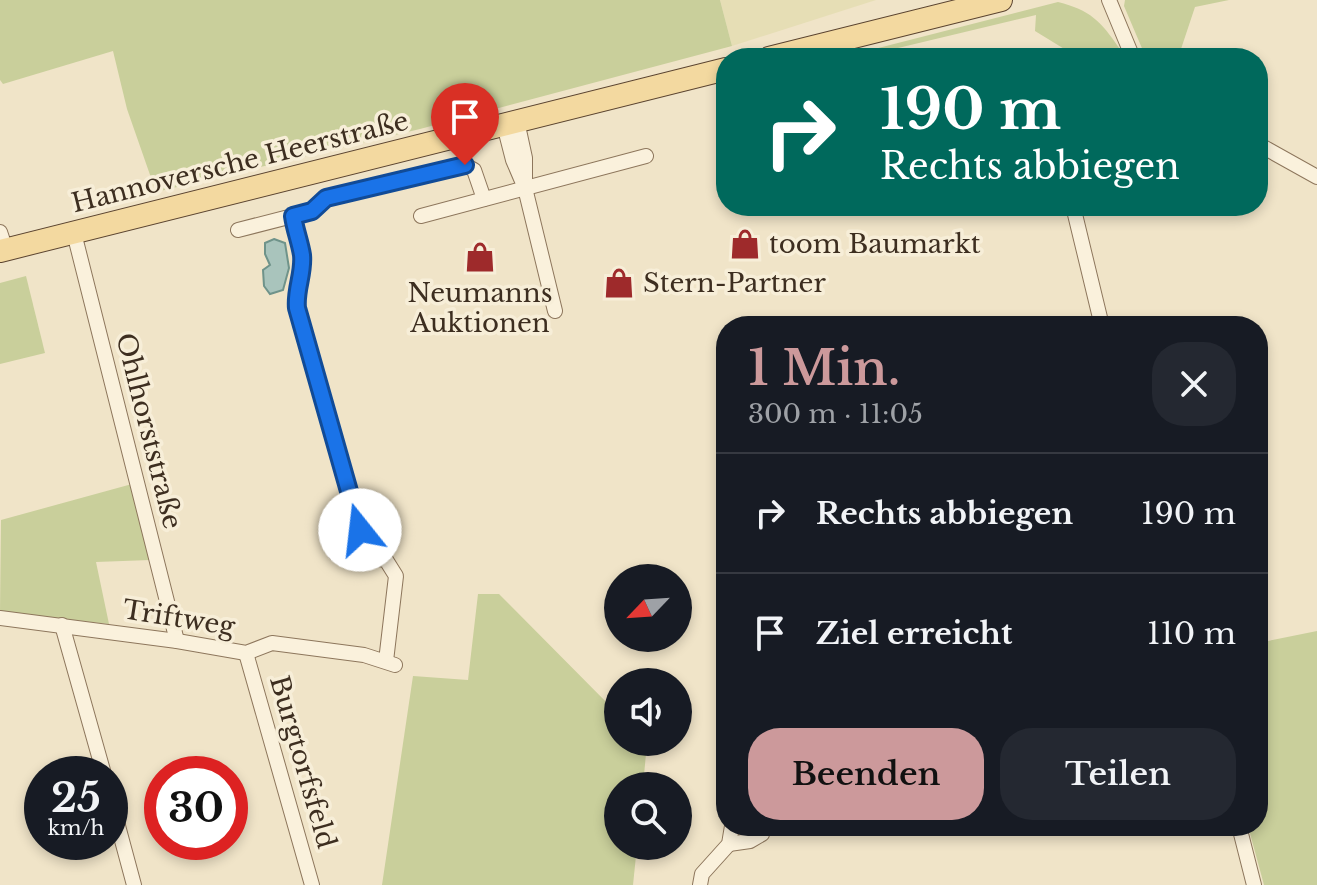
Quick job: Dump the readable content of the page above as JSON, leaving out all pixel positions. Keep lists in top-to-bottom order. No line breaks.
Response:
{"streets":{"main road":["Hannoversche Heerstraße"],"street":["Ohlhorststraße","Triftweg","Burgtorfsfeld"]},"crossings":[["Hannoversche Heerstraße","Ohlhorststraße"],["Ohlhorststraße","Triftweg"],["Triftweg","Burgtorfsfeld"]],"places":{"shop":["toom Baumarkt","Neumanns Auktionen","Stern-Partner"]},"north":"bottom left","page":{"turn":["190 m","Rechts abbiegen"],"heading":["1 Min.","300 m · 11:05"],"list":[{"name":"Rechts abbiegen","value":"190 m"},{"name":"Ziel erreicht","value":"110 m"}],"buttons":["Beenden","Teilen"],"speed":"25 km/h","limit":"30"}}
